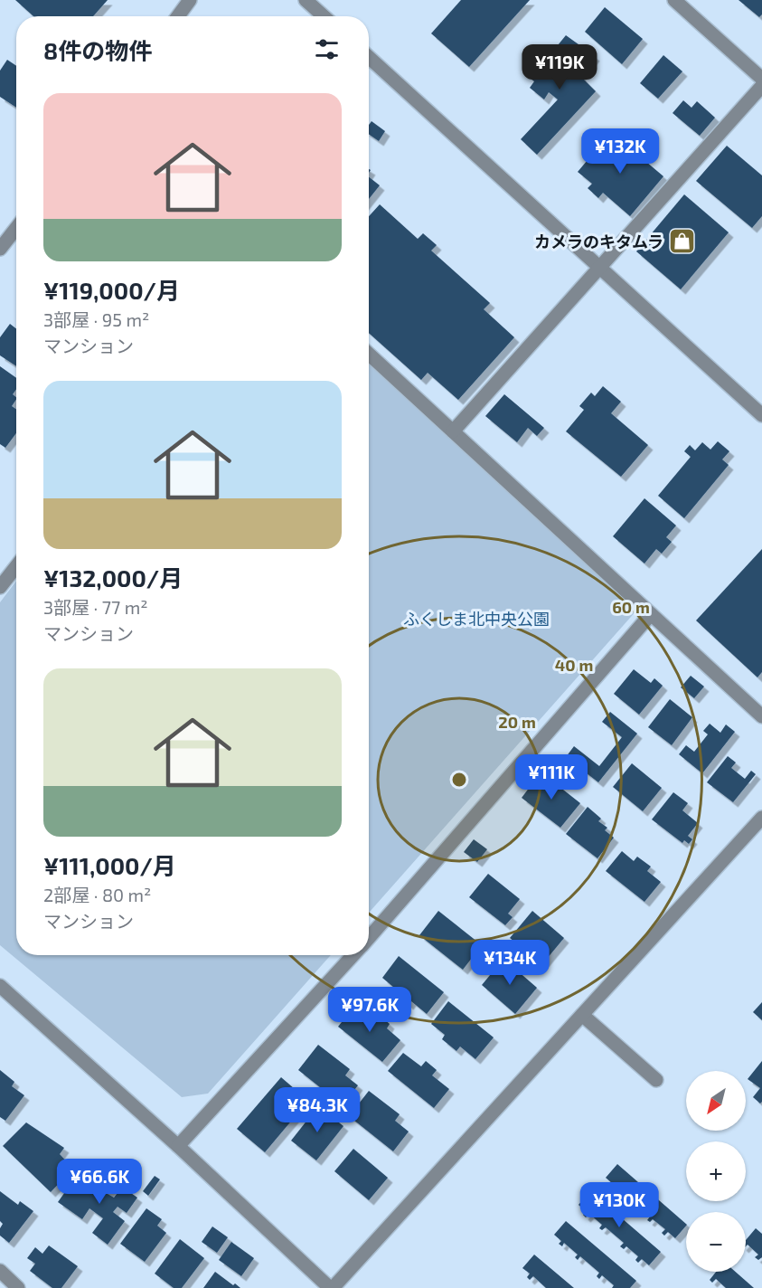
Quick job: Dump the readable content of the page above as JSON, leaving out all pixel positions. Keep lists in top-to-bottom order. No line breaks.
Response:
{"parks":["ふくしま北中央公園"],"places":{"shop":["カメラのキタムラ"]},"north":"bottom left","page":{"heading":"8件の物件","price":["¥119K","¥132K","¥111K","¥134K","¥97.6K","¥84.3K","¥66.6K","¥130K"],"list":[{"name":"¥119,000/月","note":"3部屋 · 95 m² · マンション"},{"name":"¥132,000/月","note":"3部屋 · 77 m² · マンション"},{"name":"¥111,000/月","note":"2部屋 · 80 m² · マンション"}],"map_buttons":["+","−"]},"rings":["60 m","40 m","20 m"]}
